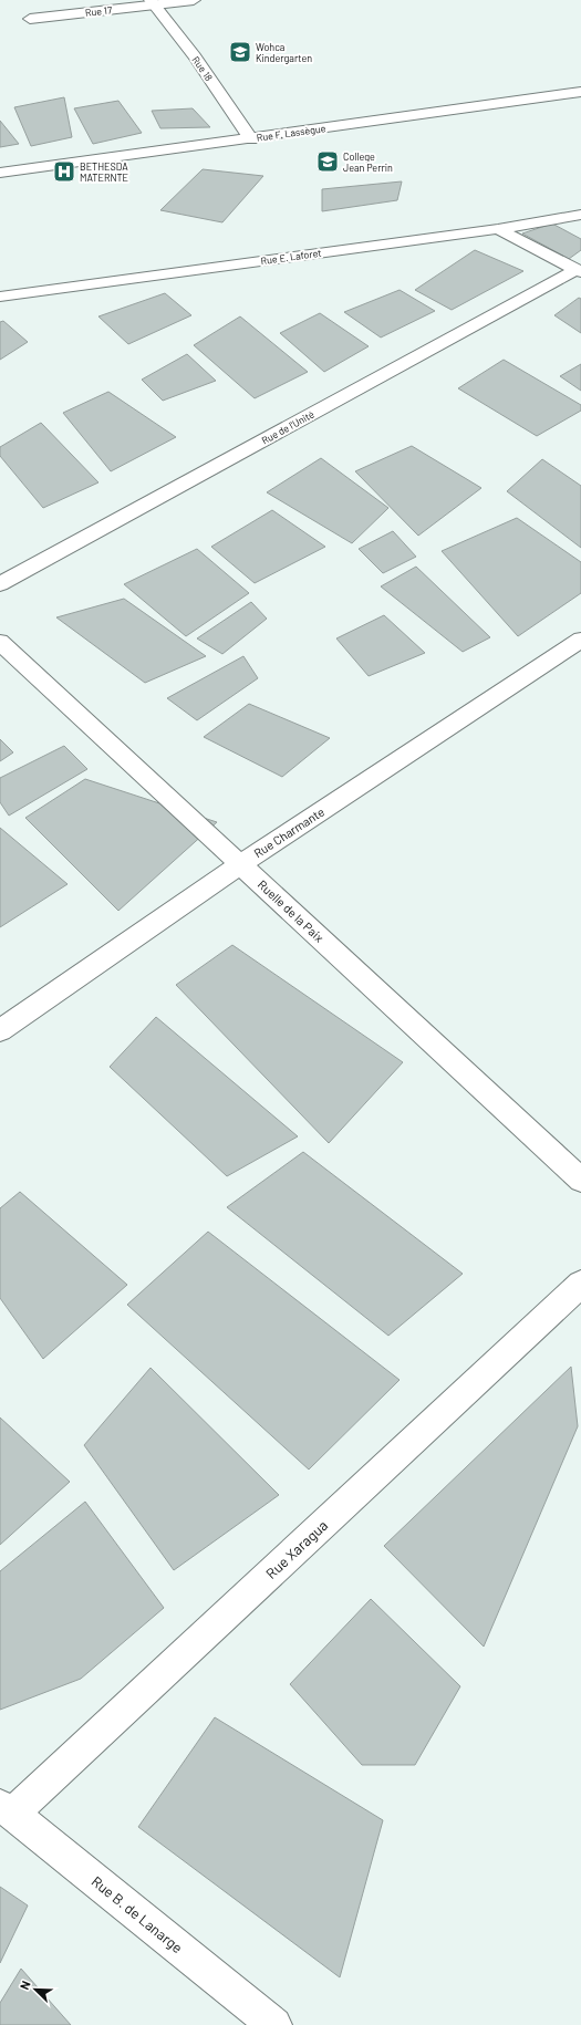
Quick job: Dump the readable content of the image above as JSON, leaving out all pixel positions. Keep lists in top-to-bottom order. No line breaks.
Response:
{"streets":{"street":["Rue 17","Rue 18","Rue F. Lassègue","Rue E. Laforet","Rue de l'Unité","Rue Charmante","Ruelle de la Paix","Rue Xaragua","Rue B. de Lanarge"]},"crossings":[["Rue 17","Rue 18"],["Rue 18","Rue F. Lassègue"],["Rue Charmante","Ruelle de la Paix"],["Rue Xaragua","Rue B. de Lanarge"]],"places":{"school or university":["Wohca Kindergarten","College Jean Perrin"],"hospital":["BETHESDA MATERNTE"]},"north":"top left"}
